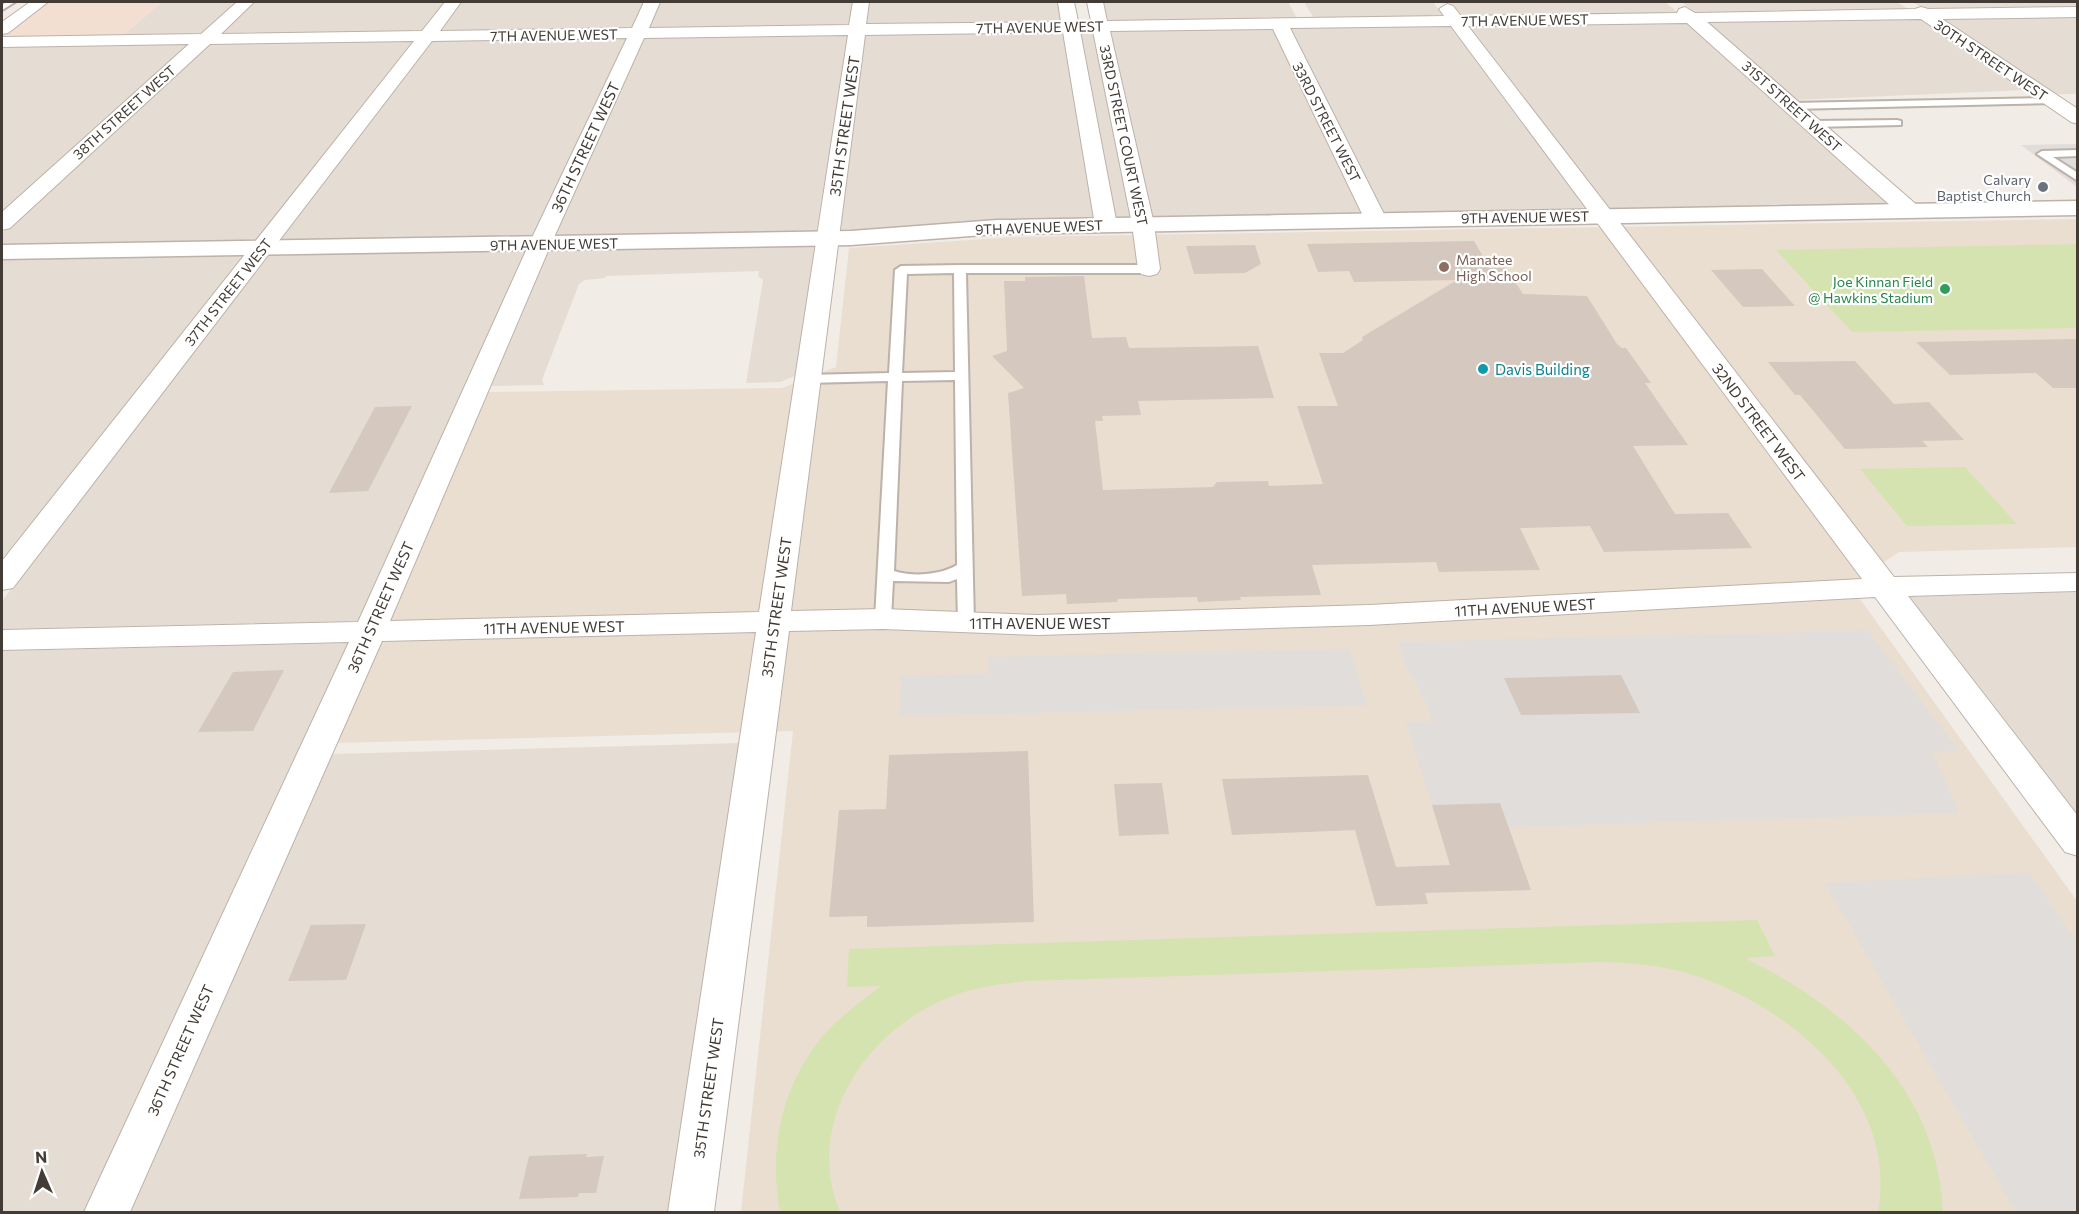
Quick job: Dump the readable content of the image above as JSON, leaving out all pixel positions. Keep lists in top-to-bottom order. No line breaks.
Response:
{"streets":{"street":["7TH AVENUE WEST","30TH STREET WEST","31ST STREET WEST","38TH STREET WEST","33RD STREET WEST","35TH STREET WEST","33RD STREET COURT WEST","36TH STREET WEST","9TH AVENUE WEST","37TH STREET WEST","32ND STREET WEST","11TH AVENUE WEST"]},"crossings":[["7TH AVENUE WEST","30TH STREET WEST"],["7TH AVENUE WEST","31ST STREET WEST"],["7TH AVENUE WEST","38TH STREET WEST"],["7TH AVENUE WEST","33RD STREET WEST"],["7TH AVENUE WEST","35TH STREET WEST"],["7TH AVENUE WEST","33RD STREET COURT WEST"],["7TH AVENUE WEST","36TH STREET WEST"],["7TH AVENUE WEST","37TH STREET WEST"],["7TH AVENUE WEST","32ND STREET WEST"],["31ST STREET WEST","9TH AVENUE WEST"],["33RD STREET WEST","9TH AVENUE WEST"],["35TH STREET WEST","9TH AVENUE WEST"],["35TH STREET WEST","11TH AVENUE WEST"],["33RD STREET COURT WEST","9TH AVENUE WEST"],["36TH STREET WEST","9TH AVENUE WEST"],["36TH STREET WEST","11TH AVENUE WEST"],["9TH AVENUE WEST","37TH STREET WEST"],["9TH AVENUE WEST","32ND STREET WEST"],["32ND STREET WEST","11TH AVENUE WEST"]],"places":["Calvary Baptist Church","Manatee High School","Joe Kinnan Field @ Hawkins Stadium","Davis Building"],"north":"top"}
